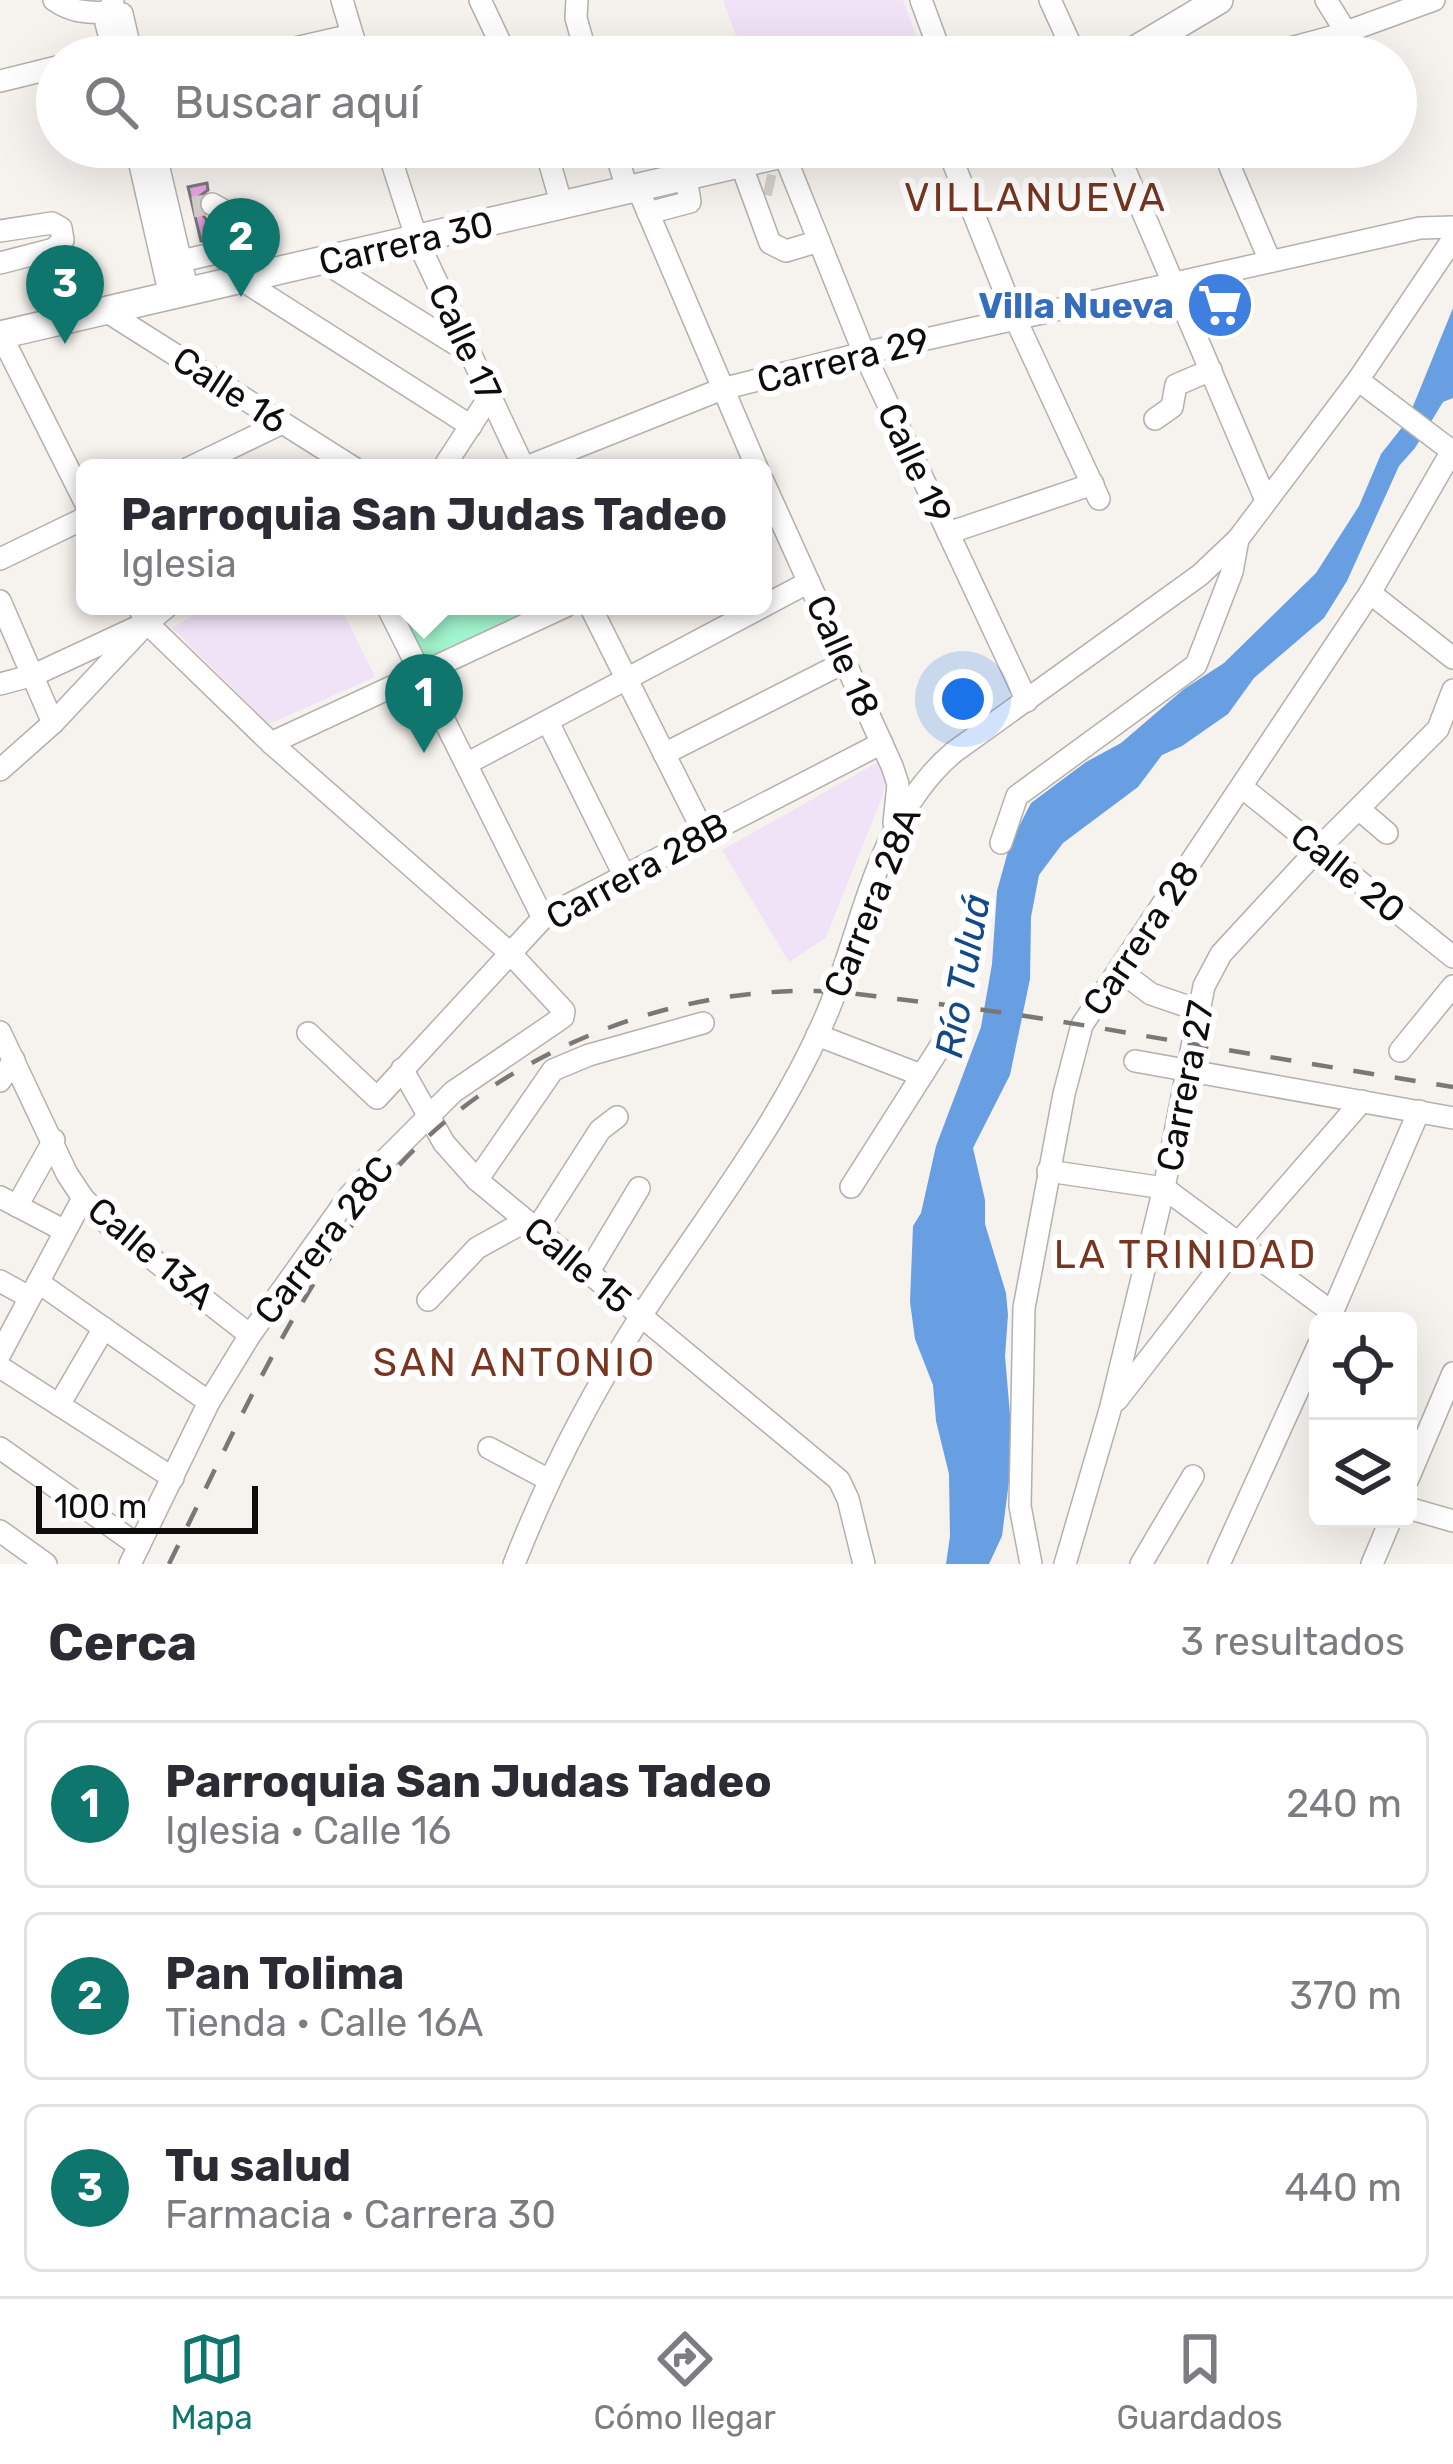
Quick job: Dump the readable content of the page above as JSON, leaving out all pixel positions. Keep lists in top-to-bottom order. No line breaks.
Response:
{"streets":{"main road":["Carrera 30"],"street":["Calle 17","Carrera 29","Calle 16","Calle 19","Calle 18","Carrera 28B","Calle 20","Carrera 28A","Carrera 28","Carrera 27","Carrera 28C","Calle 13A","Calle 15"]},"crossings":[["Carrera 30","Calle 17"],["Carrera 30","Calle 16"],["Carrera 30","Calle 19"],["Carrera 29","Calle 19"],["Calle 19","Carrera 28A"],["Calle 18","Carrera 28B"],["Calle 18","Carrera 28A"],["Carrera 28B","Carrera 28C"],["Carrera 28B","Calle 15"],["Calle 20","Carrera 28"],["Calle 20","Carrera 27"],["Carrera 28A","Calle 15"],["Carrera 28C","Calle 13A"],["Carrera 28C","Calle 15"]],"districts":["VILLANUEVA","LA TRINIDAD","SAN ANTONIO"],"water":["Río Tuluá"],"places":{"supermarket":["Villa Nueva"]},"scale_bar":"100 m","page":{"search":"Buscar aquí","pins":["2","3","1"],"popup":["Parroquia San Judas Tadeo","Iglesia"],"scale":"100 m","heading":["Cerca","3 resultados"],"list":[{"mark":"1","name":"Parroquia San Judas Tadeo","note":"Iglesia · Calle 16","value":"240 m"},{"mark":"2","name":"Pan Tolima","note":"Tienda · Calle 16A","value":"370 m"},{"mark":"3","name":"Tu salud","note":"Farmacia · Carrera 30","value":"440 m"}],"nav":["Mapa","Cómo llegar","Guardados"]}}
